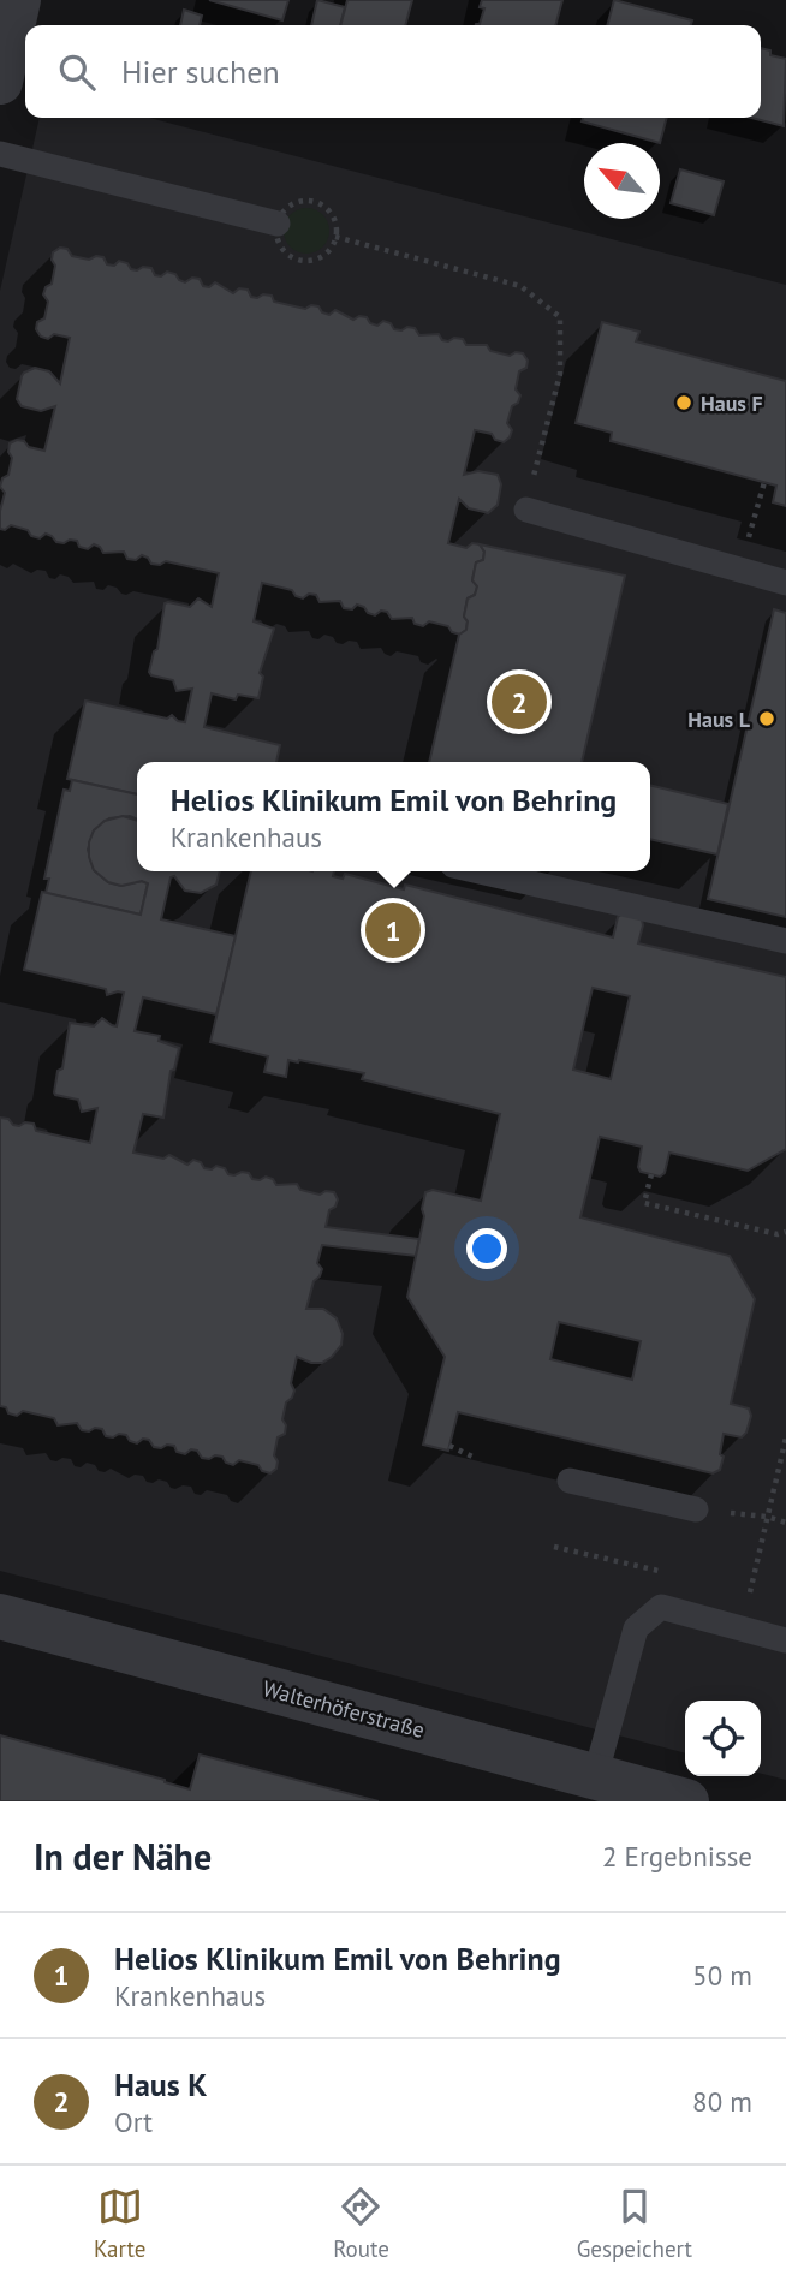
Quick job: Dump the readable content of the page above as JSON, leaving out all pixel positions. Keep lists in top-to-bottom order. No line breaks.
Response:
{"streets":{"street":["Walterhöferstraße"]},"places":["Haus F","Haus L"],"north":"top left","page":{"search":"Hier suchen","pins":["2","1"],"popup":["Helios Klinikum Emil von Behring","Krankenhaus"],"heading":["In der Nähe","2 Ergebnisse"],"list":[{"mark":"1","name":"Helios Klinikum Emil von Behring","note":"Krankenhaus","value":"50 m"},{"mark":"2","name":"Haus K","note":"Ort","value":"80 m"}],"nav":["Karte","Route","Gespeichert"]}}
